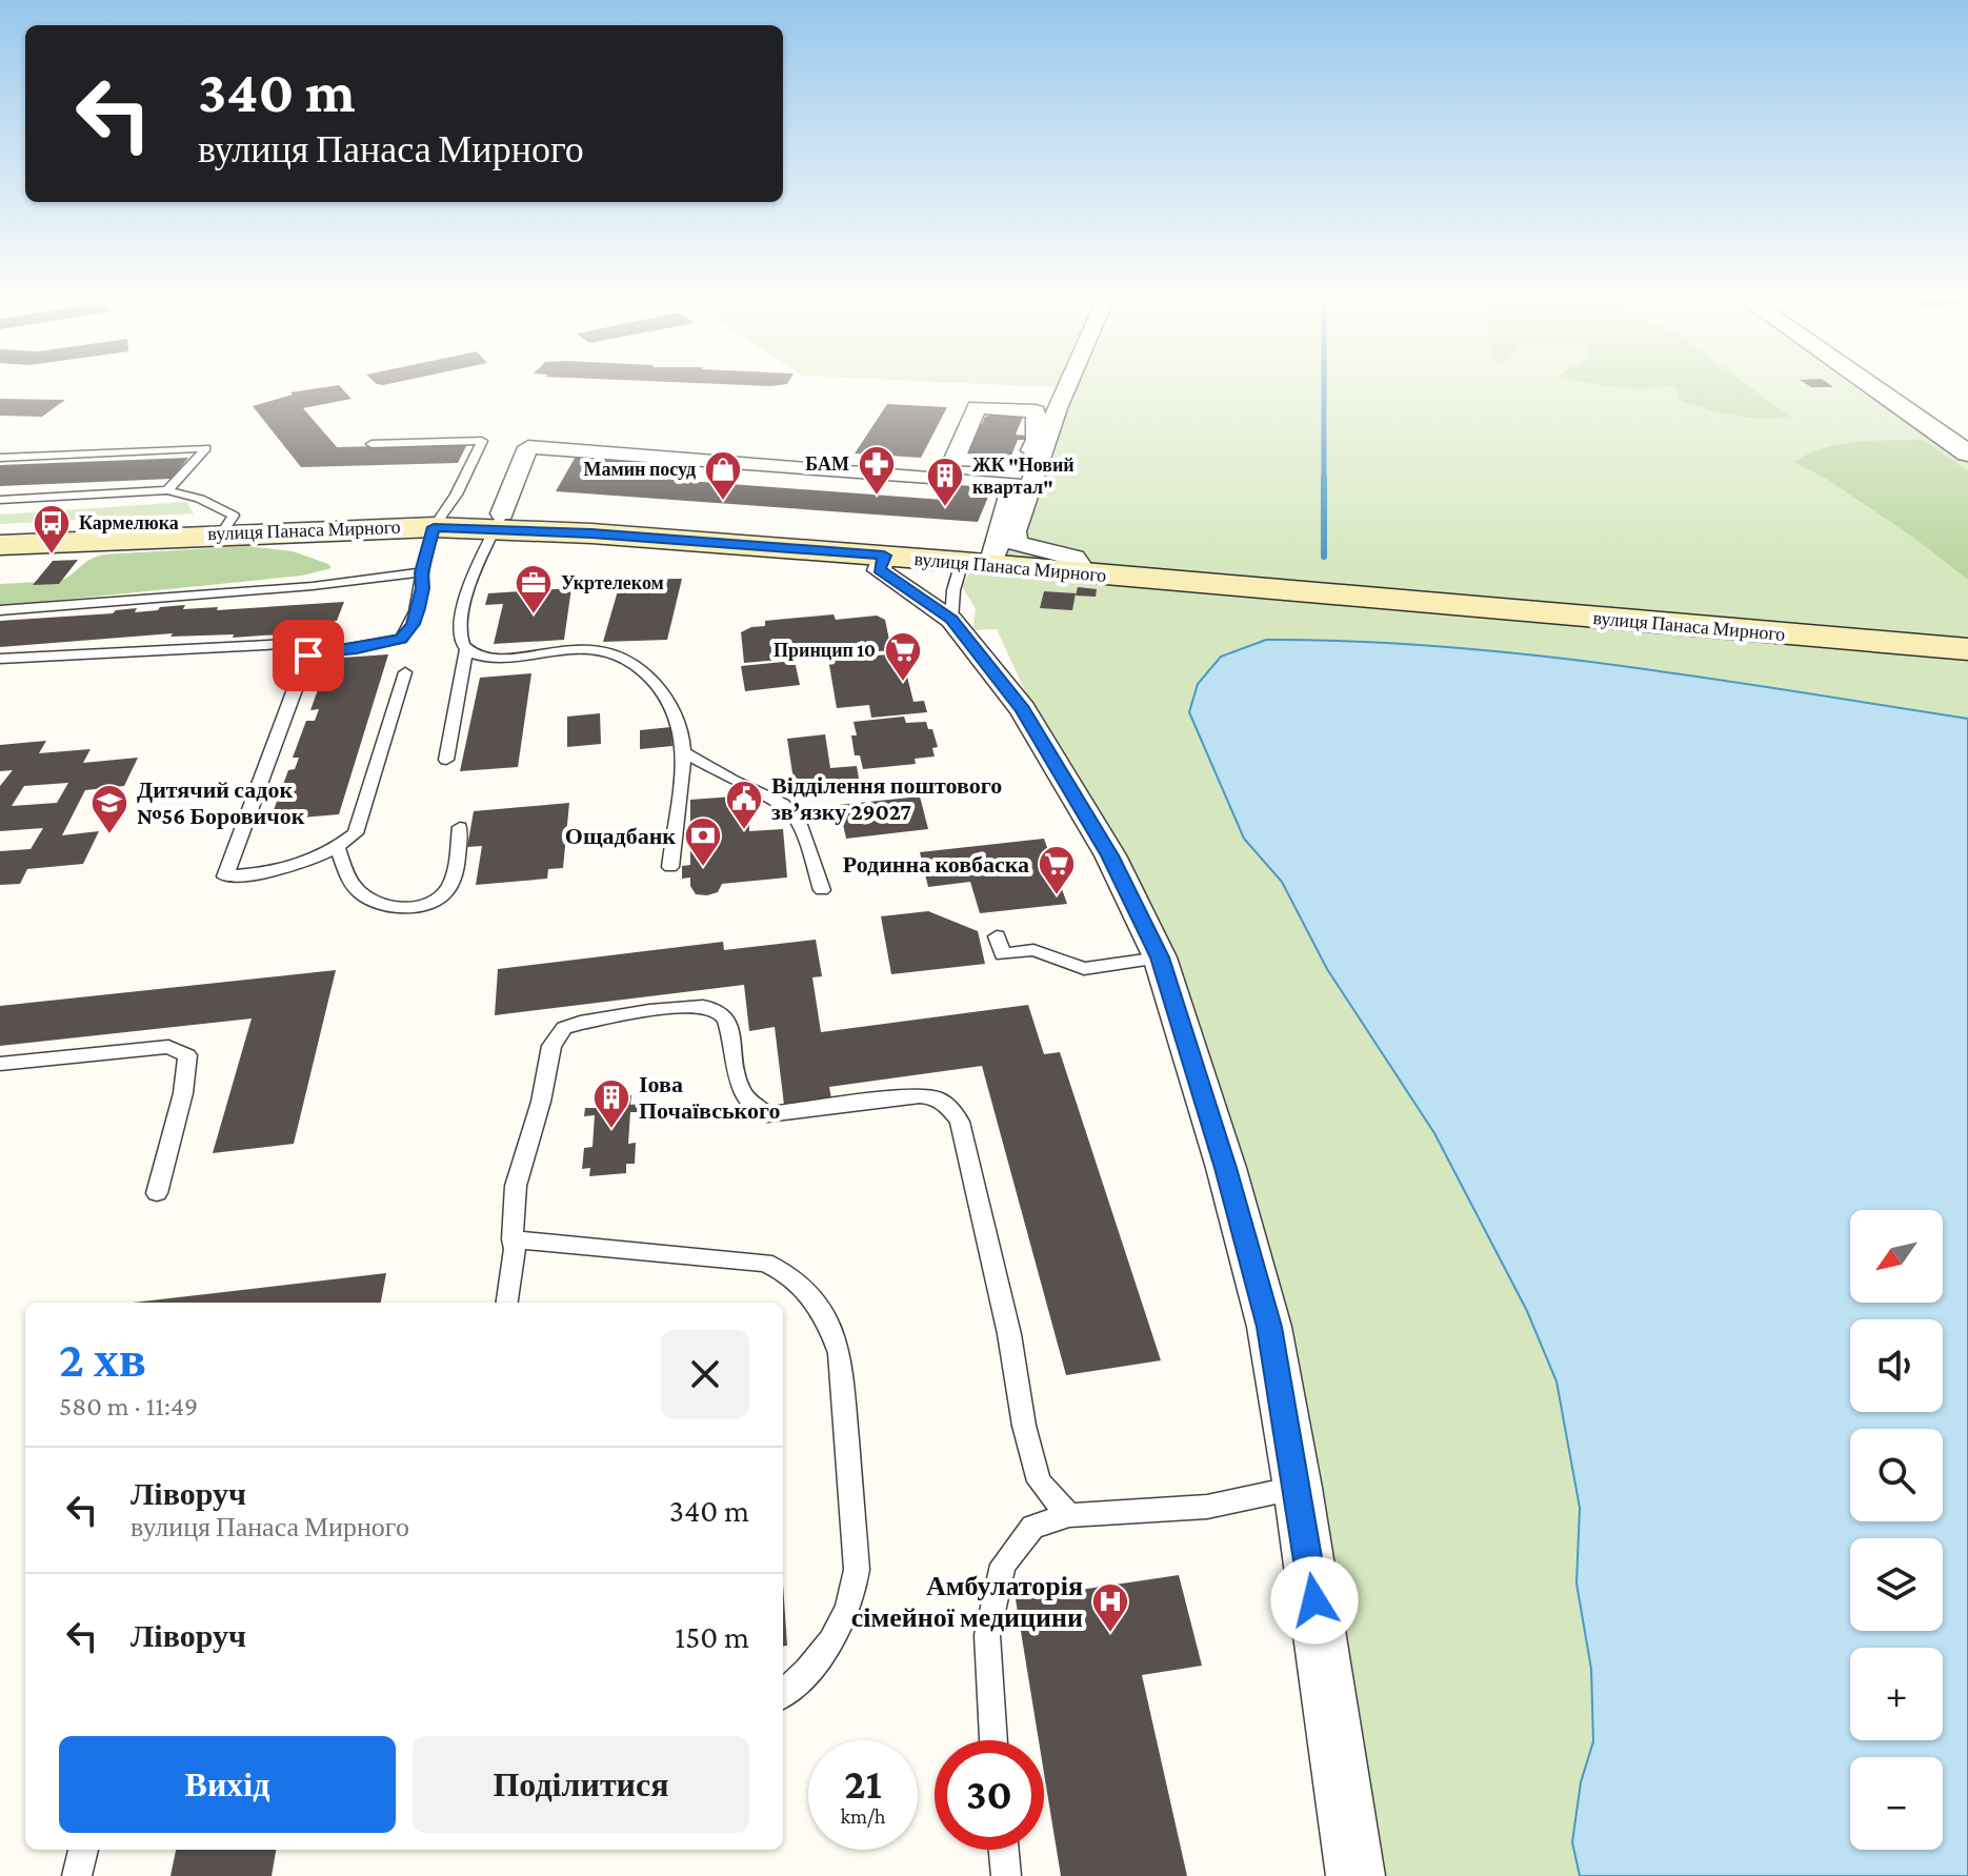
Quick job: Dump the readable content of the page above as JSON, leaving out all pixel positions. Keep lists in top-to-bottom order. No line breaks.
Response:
{"streets":{"main road":["вулиця Панаса Мирного"]},"places":{"pharmacy":["БАМ"],"shop":["Мамин посуд"],"building":["ЖК \"Новий квартал\"","Іова Почаївського"],"bus stop":["Кармелюка"],"office":["Укртелеком"],"supermarket":["Принцип 10","Родинна ковбаска"],"public building":["Відділення поштового зв’язку 29027"],"school or university":["Дитячий садок №56 Боровичок"],"bank":["Ощадбанк"],"hospital":["Амбулаторія сімейної медицини"]},"north":"bottom left","page":{"turn":["340 m","вулиця Панаса Мирного"],"map_buttons":["+","−"],"heading":["2 хв","580 m · 11:49"],"list":[{"name":"Ліворуч","note":"вулиця Панаса Мирного","value":"340 m"},{"name":"Ліворуч","value":"150 m"}],"buttons":["Вихід","Поділитися"],"speed":"21 km/h","limit":"30"}}
